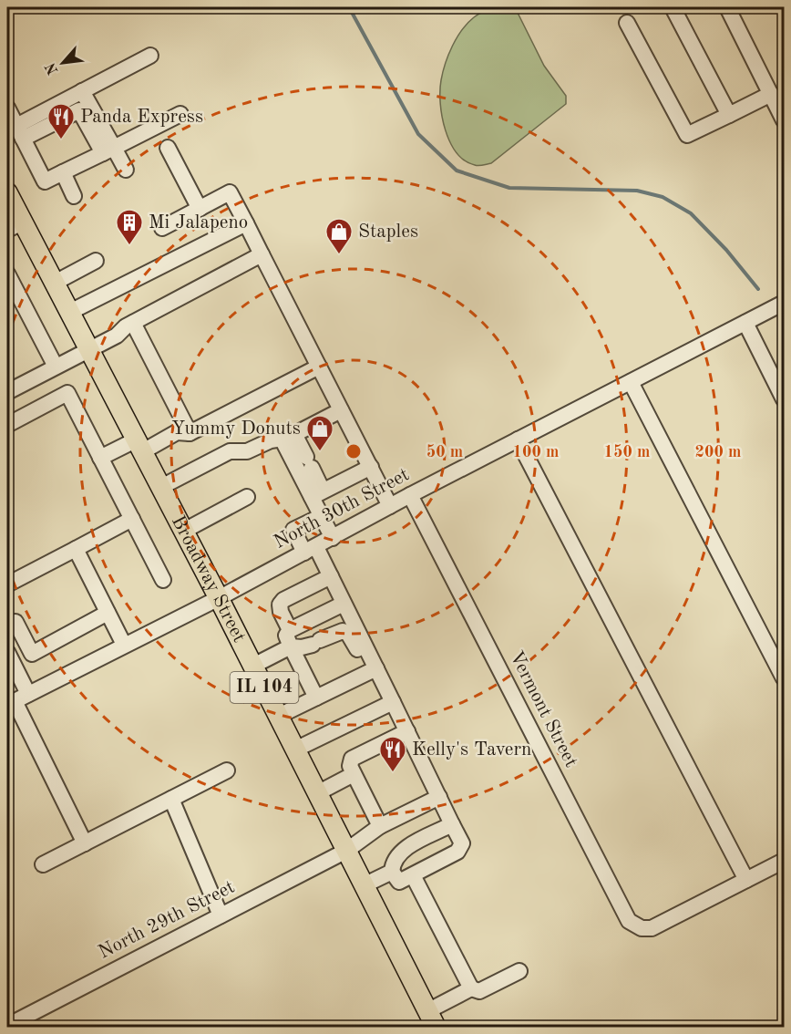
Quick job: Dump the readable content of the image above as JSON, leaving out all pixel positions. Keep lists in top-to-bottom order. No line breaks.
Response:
{"streets":{"main road":["Broadway Street","IL 104"],"street":["North 30th Street","Vermont Street","North 29th Street"]},"crossings":[["North 30th Street","Broadway Street"],["North 30th Street","Vermont Street"],["Broadway Street","North 29th Street"]],"places":{"restaurant":["Panda Express","Kelly's Tavern"],"building":["Mi Jalapeno"],"shop":["Staples","Yummy Donuts"]},"north":"bottom left","rings":["50 m","100 m","150 m","200 m"]}
